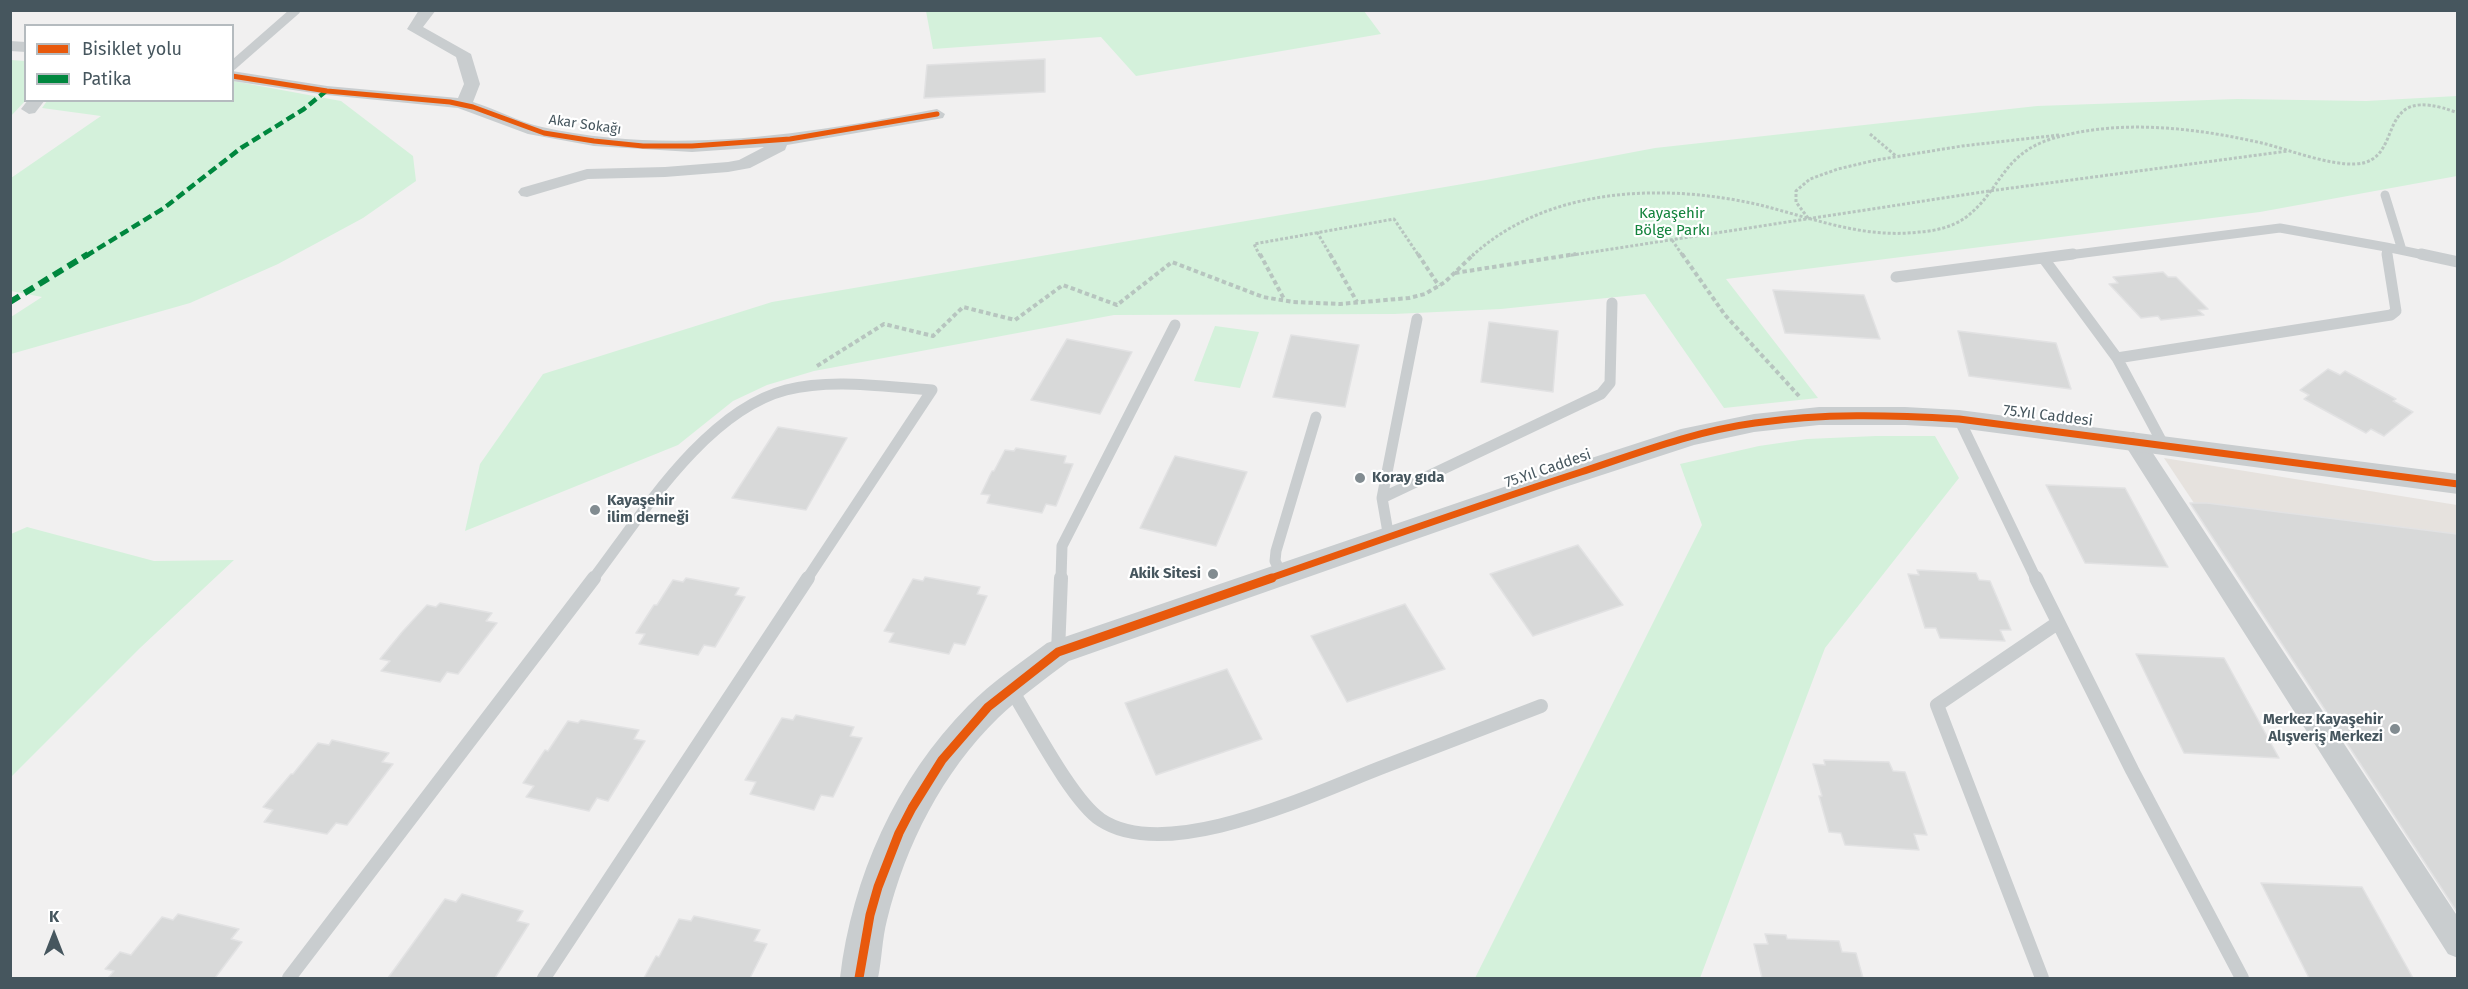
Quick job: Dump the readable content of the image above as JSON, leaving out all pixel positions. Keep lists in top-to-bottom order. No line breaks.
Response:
{"streets":{"street":["Akar Sokağı","75.Yıl Caddesi"]},"parks":["Kayaşehir Bölge Parkı"],"places":["Koray gıda","Kayaşehir ilim derneği","Akik Sitesi","Merkez Kayaşehir Alışveriş Merkezi"],"legend":["Bisiklet yolu","Patika"],"north":"top"}
